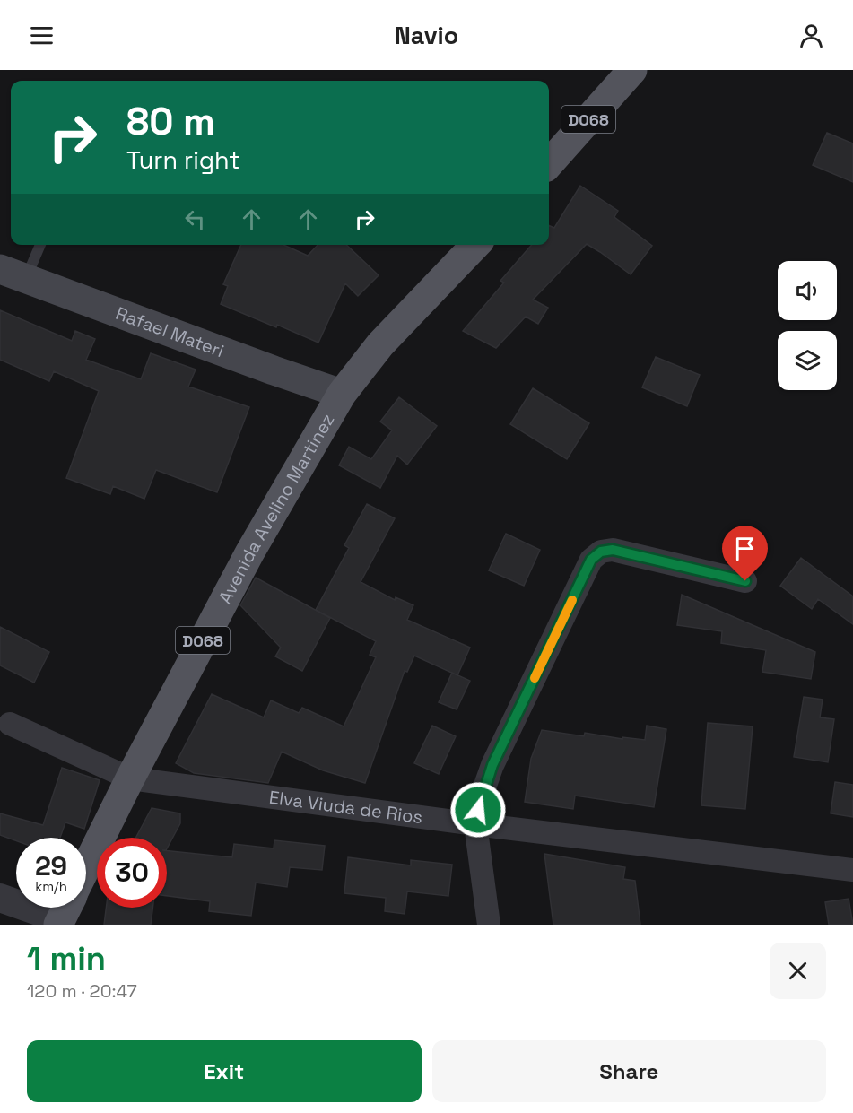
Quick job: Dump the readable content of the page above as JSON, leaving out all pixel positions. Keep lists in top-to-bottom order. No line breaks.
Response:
{"streets":{"main road":["D068","Rafael Materi","Avenida Avelino Martinez"],"street":["Elva Viuda de Rios"]},"crossings":[["Rafael Materi","Avenida Avelino Martinez"],["Avenida Avelino Martinez","Elva Viuda de Rios"]],"page":{"header":"Navio","turn":["80 m","Turn right"],"speed":"29 km/h","limit":"30","heading":["1 min","120 m · 20:47"],"buttons":["Exit","Share"]}}
